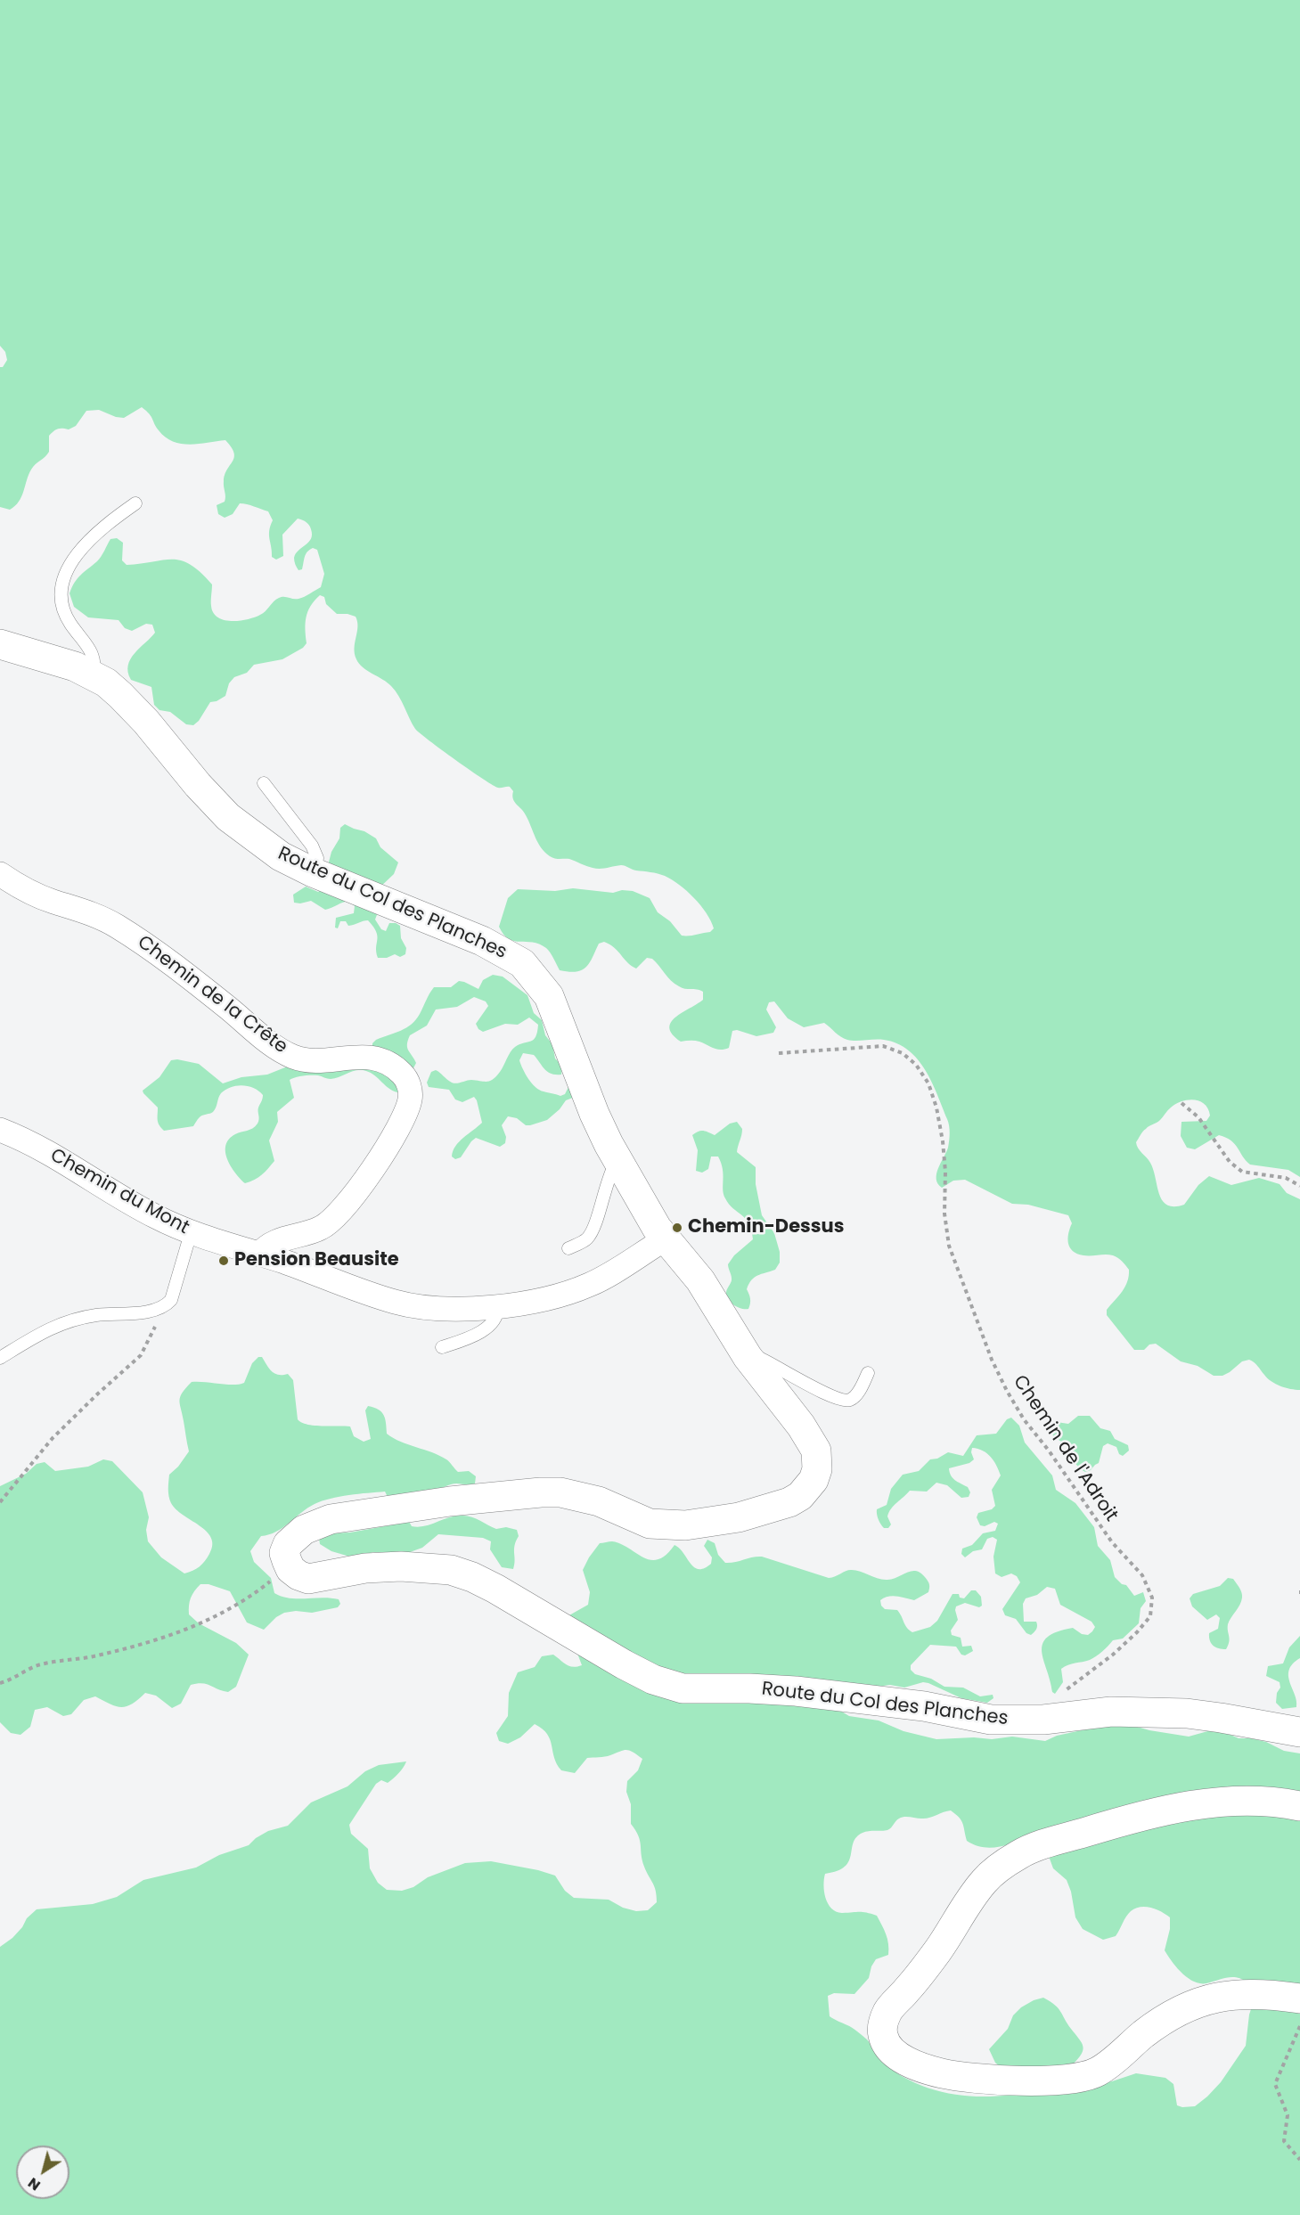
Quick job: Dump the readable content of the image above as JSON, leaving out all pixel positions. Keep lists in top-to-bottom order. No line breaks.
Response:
{"streets":{"street":["Route du Col des Planches","Chemin de la Crête","Chemin du Mont"],"path":["Chemin de l'Adroit"]},"crossings":[["Route du Col des Planches","Chemin du Mont"],["Route du Col des Planches","Chemin de l'Adroit"],["Chemin de la Crête","Chemin du Mont"]],"places":["Chemin-Dessus","Pension Beausite"],"north":"bottom left"}
